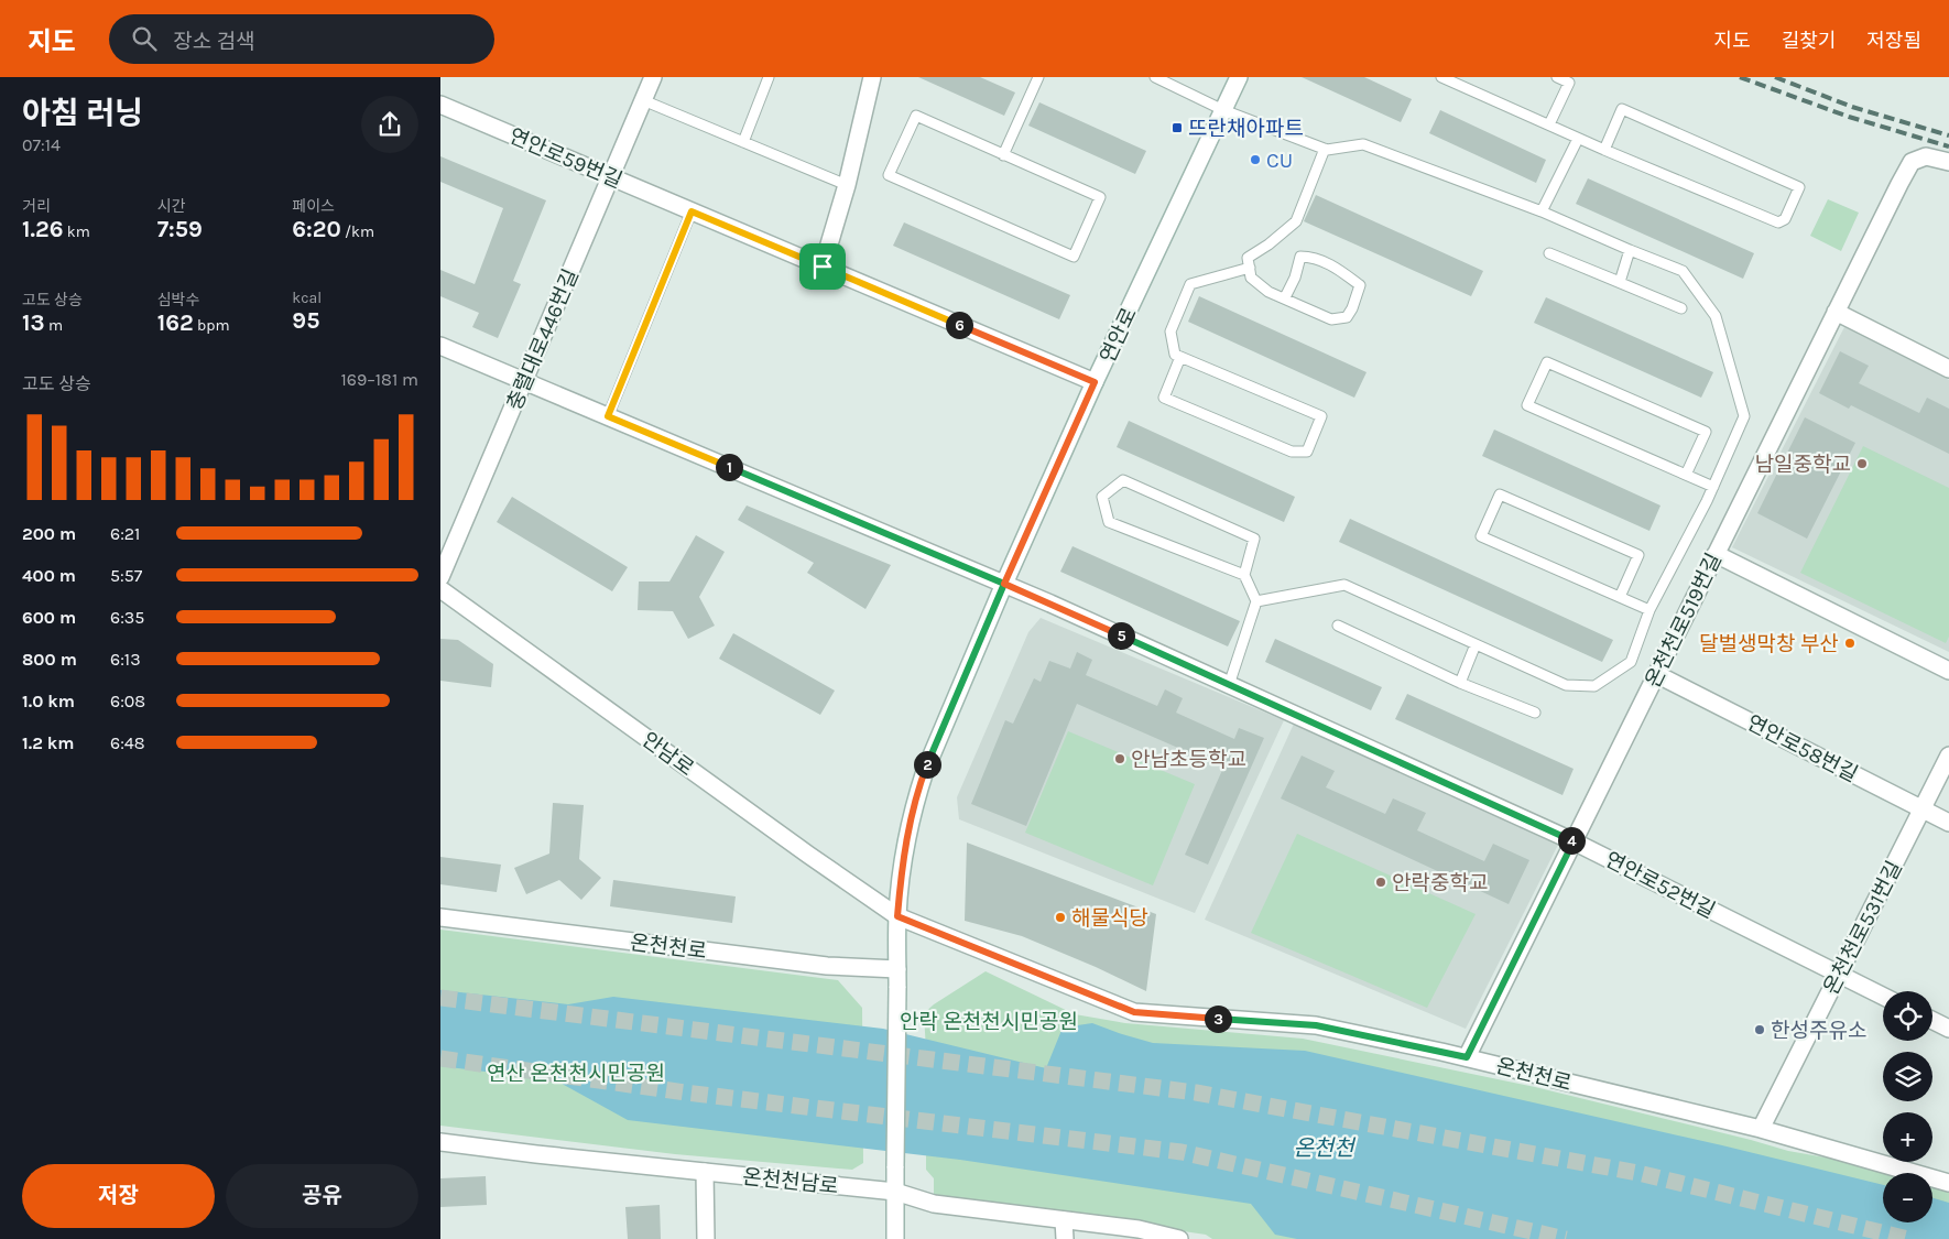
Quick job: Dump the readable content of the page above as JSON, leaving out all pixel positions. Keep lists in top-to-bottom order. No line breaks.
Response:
{"streets":{"street":["연안로59번길","연안로","충렬대로446번길","온천천로519번길","연안로58번길","안남로","연안로52번길","온천천로531번길","온천천로","온천천남로"]},"crossings":[["연안로59번길","연안로"],["연안로59번길","충렬대로446번길"],["연안로","안남로"],["연안로","연안로52번길"],["연안로","온천천로"],["연안로","온천천남로"],["충렬대로446번길","연안로52번길"],["온천천로519번길","연안로58번길"],["온천천로519번길","연안로52번길"],["온천천로519번길","온천천로"],["연안로58번길","온천천로531번길"],["안남로","온천천로"],["연안로52번길","온천천로531번길"],["온천천로531번길","온천천로"]],"water":["온천천"],"parks":["안락 온천천시민공원","연산 온천천시민공원"],"places":{"transit":["뜨란채아파트"],"other":["CU","남일중학교","달벌생막창 부산","안남초등학교","안락중학교","해물식당","한성주유소"]},"page":{"header":"지도","search":"장소 검색","nav":["지도","길찾기","저장됨"],"heading":["아침 러닝","07:14"],"stats":[["거리","1.26 km"],["시간","7:59"],["페이스","6:20 /km"],["고도 상승","13 m"],["심박수","162 bpm"],["kcal","95"]],"pins":["6","1","5","2","4","3"],"chart":["고도 상승","169–181 m"],"list":[{"name":"200 m","note":"6:21"},{"name":"400 m","note":"5:57"},{"name":"600 m","note":"6:35"},{"name":"800 m","note":"6:13"},{"name":"1.0 km","note":"6:08"},{"name":"1.2 km","note":"6:48"}],"map_buttons":["+","−"],"buttons":["저장","공유"]}}
